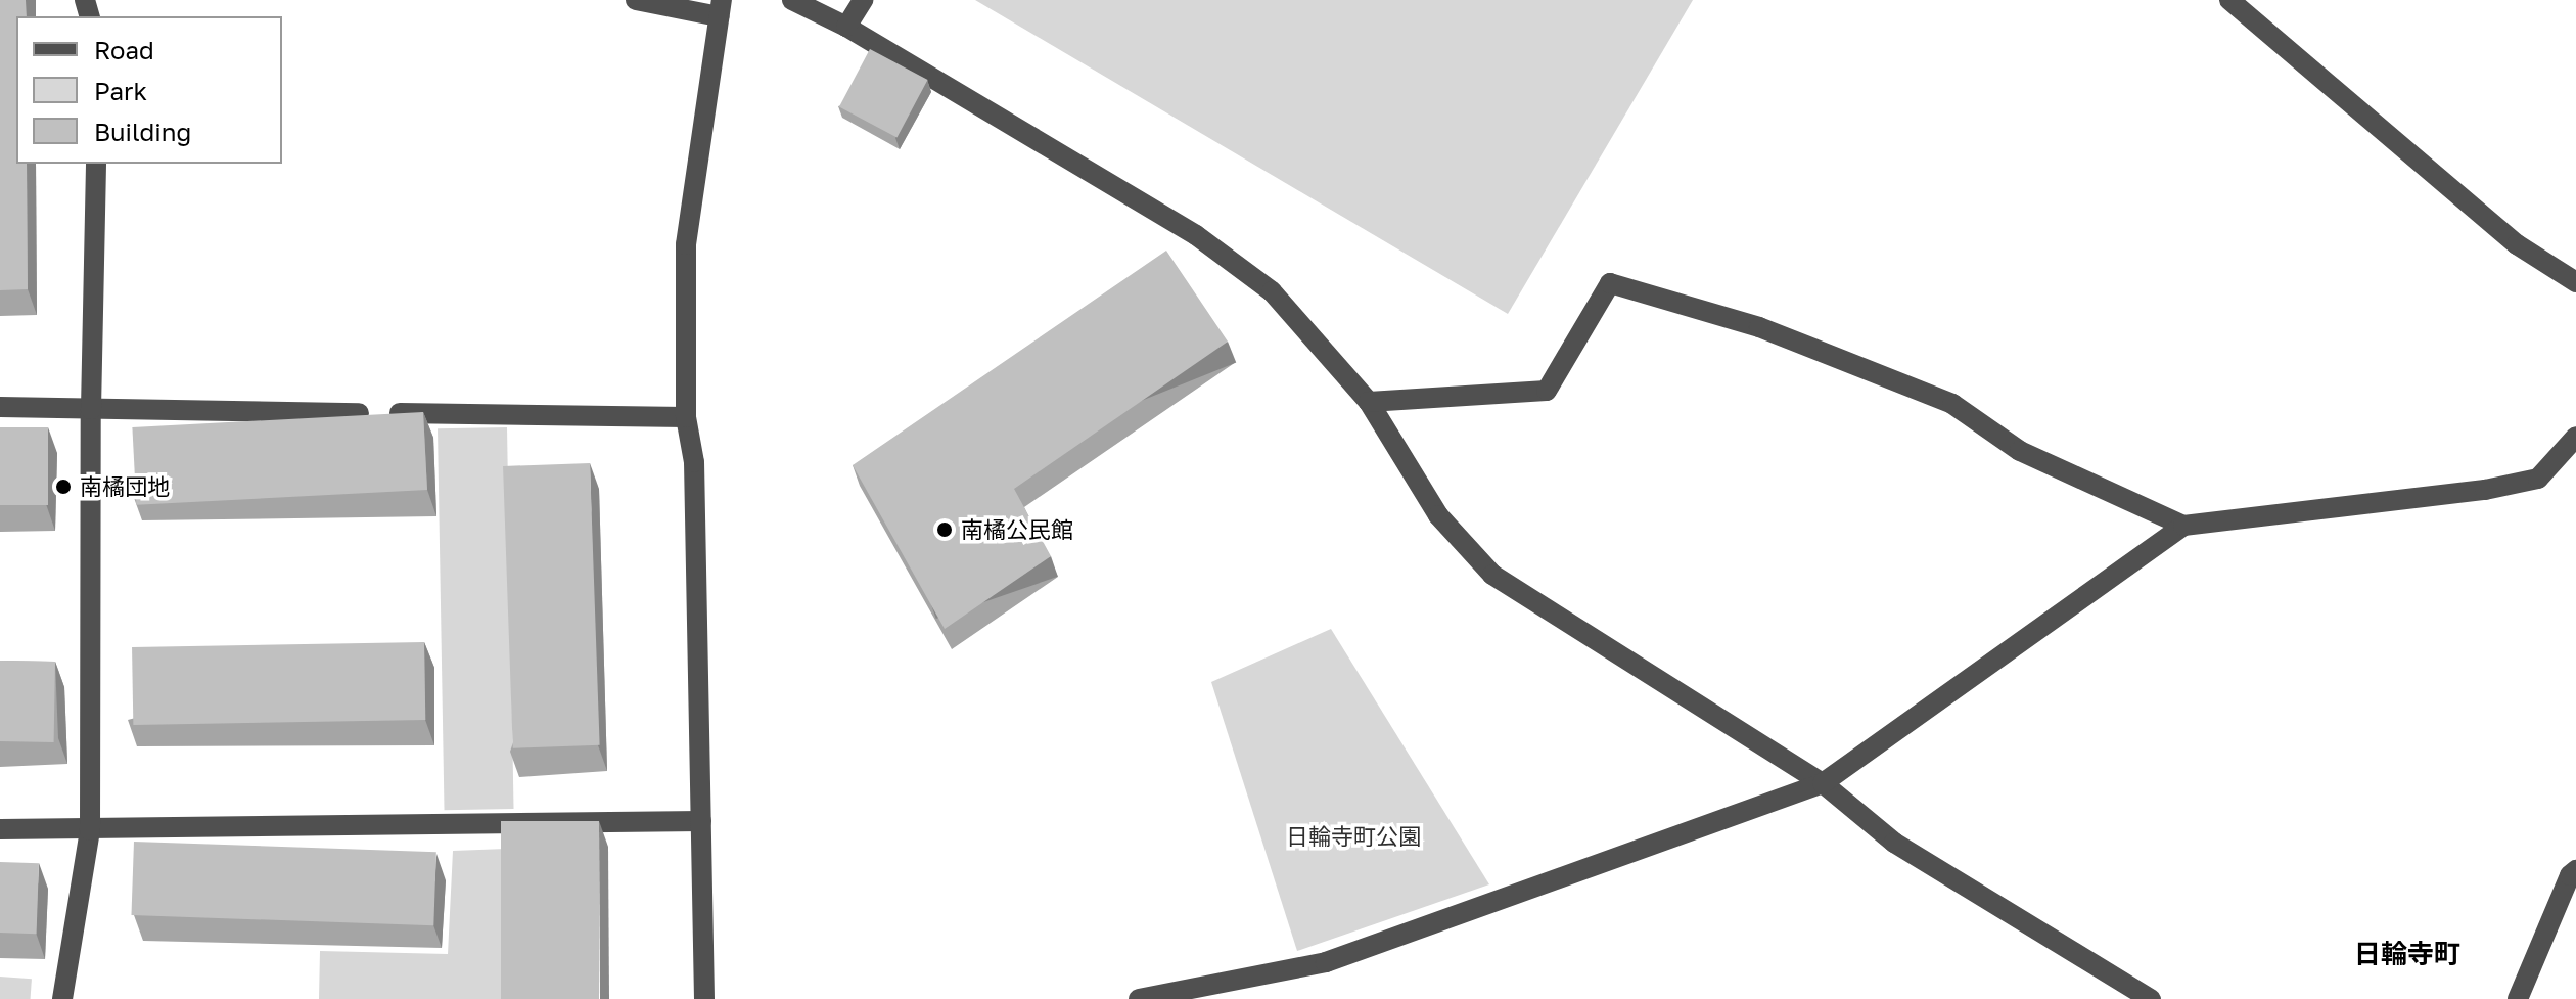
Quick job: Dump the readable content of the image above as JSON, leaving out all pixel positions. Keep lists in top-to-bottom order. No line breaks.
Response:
{"districts":["日輪寺町"],"parks":["日輪寺町公園"],"places":["南橘団地","南橘公民館"],"legend":["Road","Park","Building"]}
